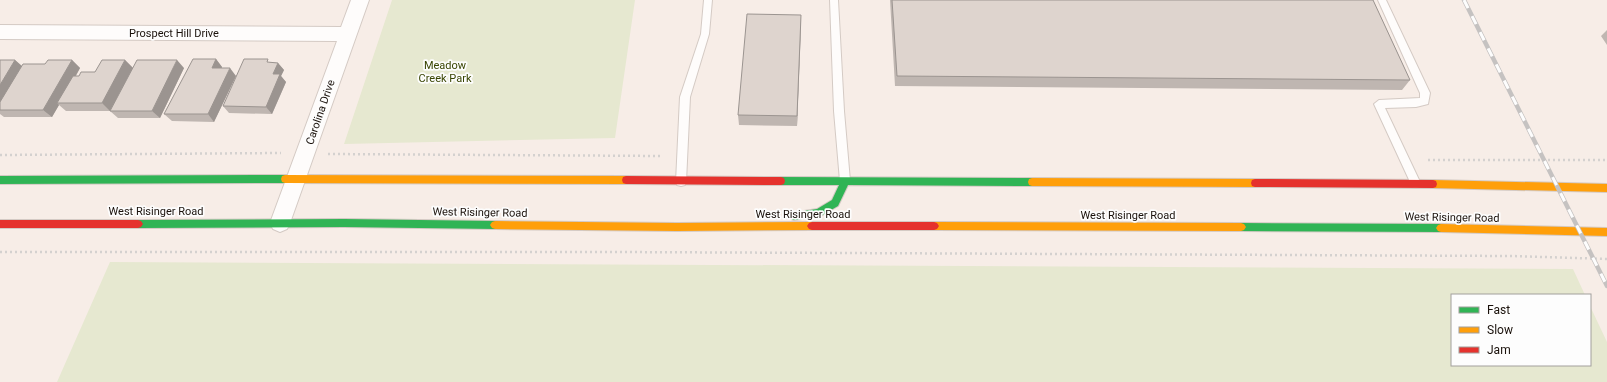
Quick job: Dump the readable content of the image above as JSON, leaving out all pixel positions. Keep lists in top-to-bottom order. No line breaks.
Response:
{"streets":{"main road":["West Risinger Road"],"street":["Prospect Hill Drive","Carolina Drive"]},"crossings":[["Prospect Hill Drive","Carolina Drive"],["Carolina Drive","West Risinger Road"]],"parks":["Meadow Creek Park"],"legend":["Fast","Slow","Jam"]}
